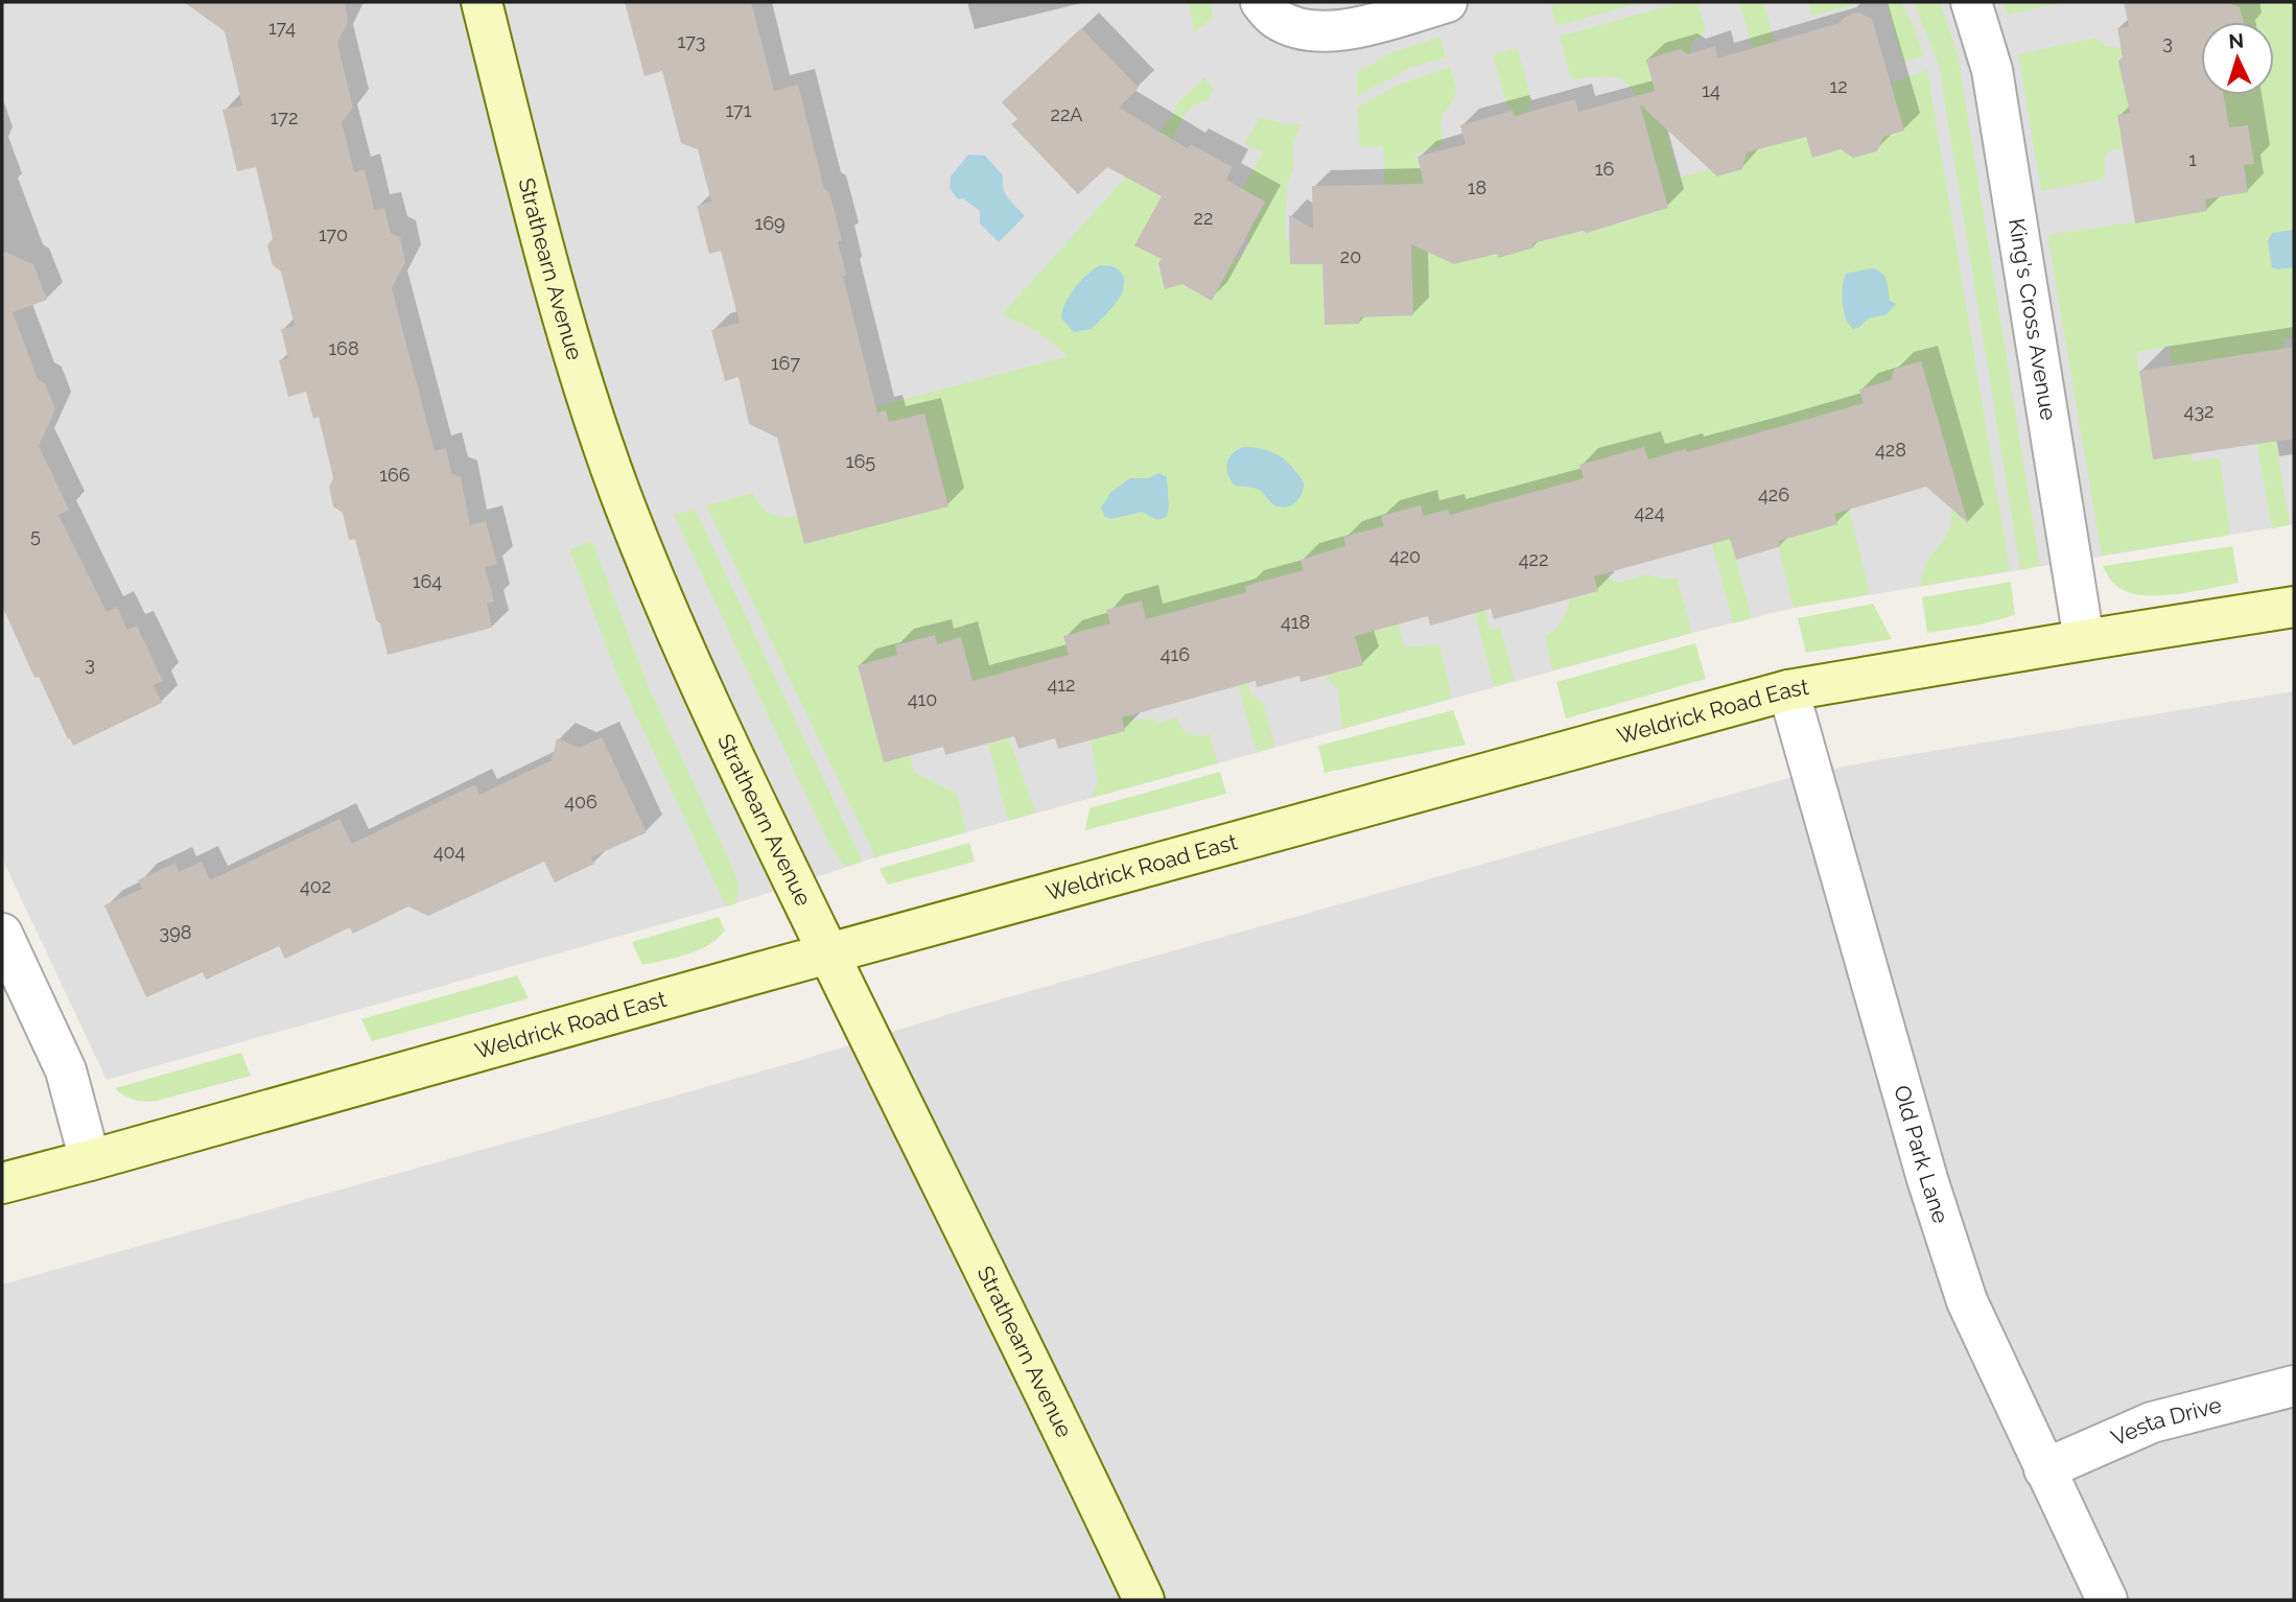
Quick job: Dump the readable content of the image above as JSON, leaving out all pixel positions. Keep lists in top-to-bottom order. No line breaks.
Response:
{"streets":{"street":["Strathearn Avenue","King's Cross Avenue","Weldrick Road East","Old Park Lane","Vesta Drive"]},"crossings":[["Strathearn Avenue","Weldrick Road East"],["King's Cross Avenue","Weldrick Road East"],["Weldrick Road East","Old Park Lane"],["Old Park Lane","Vesta Drive"]],"house_numbers":["174","173","3","12","14","171","22A","172","1","16","18","22","169","170","20","168","167","432","428","165","166","426","424","5","420","422","164","418","416","3","412","410","406","404","402","398"],"north":"top"}
